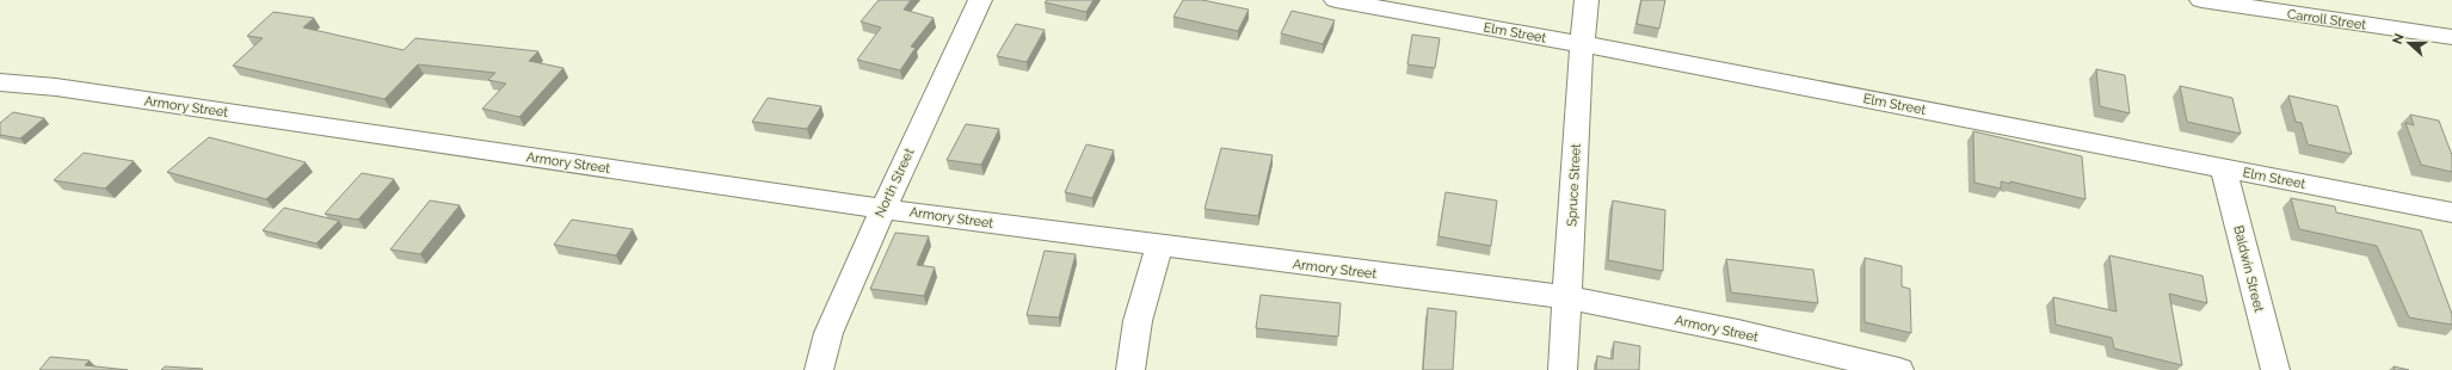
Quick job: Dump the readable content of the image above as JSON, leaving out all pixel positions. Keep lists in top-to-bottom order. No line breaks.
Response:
{"streets":{"street":["Carroll Street","Elm Street","Armory Street","North Street","Spruce Street","Baldwin Street"]},"crossings":[["Elm Street","Spruce Street"],["Elm Street","Baldwin Street"],["Armory Street","North Street"],["Armory Street","Spruce Street"]],"north":"left"}
